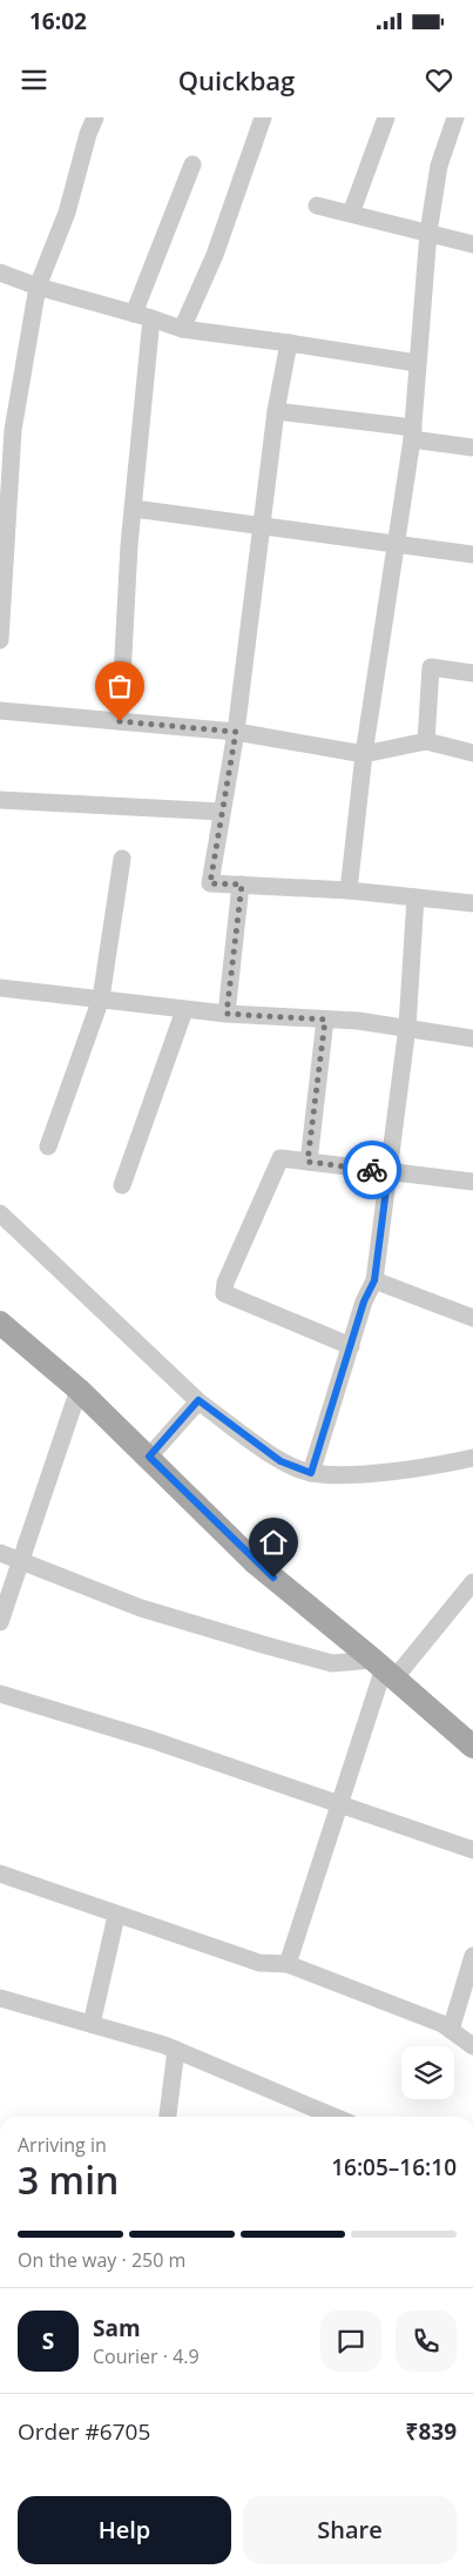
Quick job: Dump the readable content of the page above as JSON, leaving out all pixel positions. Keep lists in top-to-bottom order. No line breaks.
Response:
{"page":{"status":"16:02","header":"Quickbag","heading":["3 min","Arriving in","16:05–16:10"],"panel":["Sam","Courier · 4.9","Order #6705","₹839"],"bar":"On the way · 250 m","round":"S","buttons":["Help","Share"]}}
